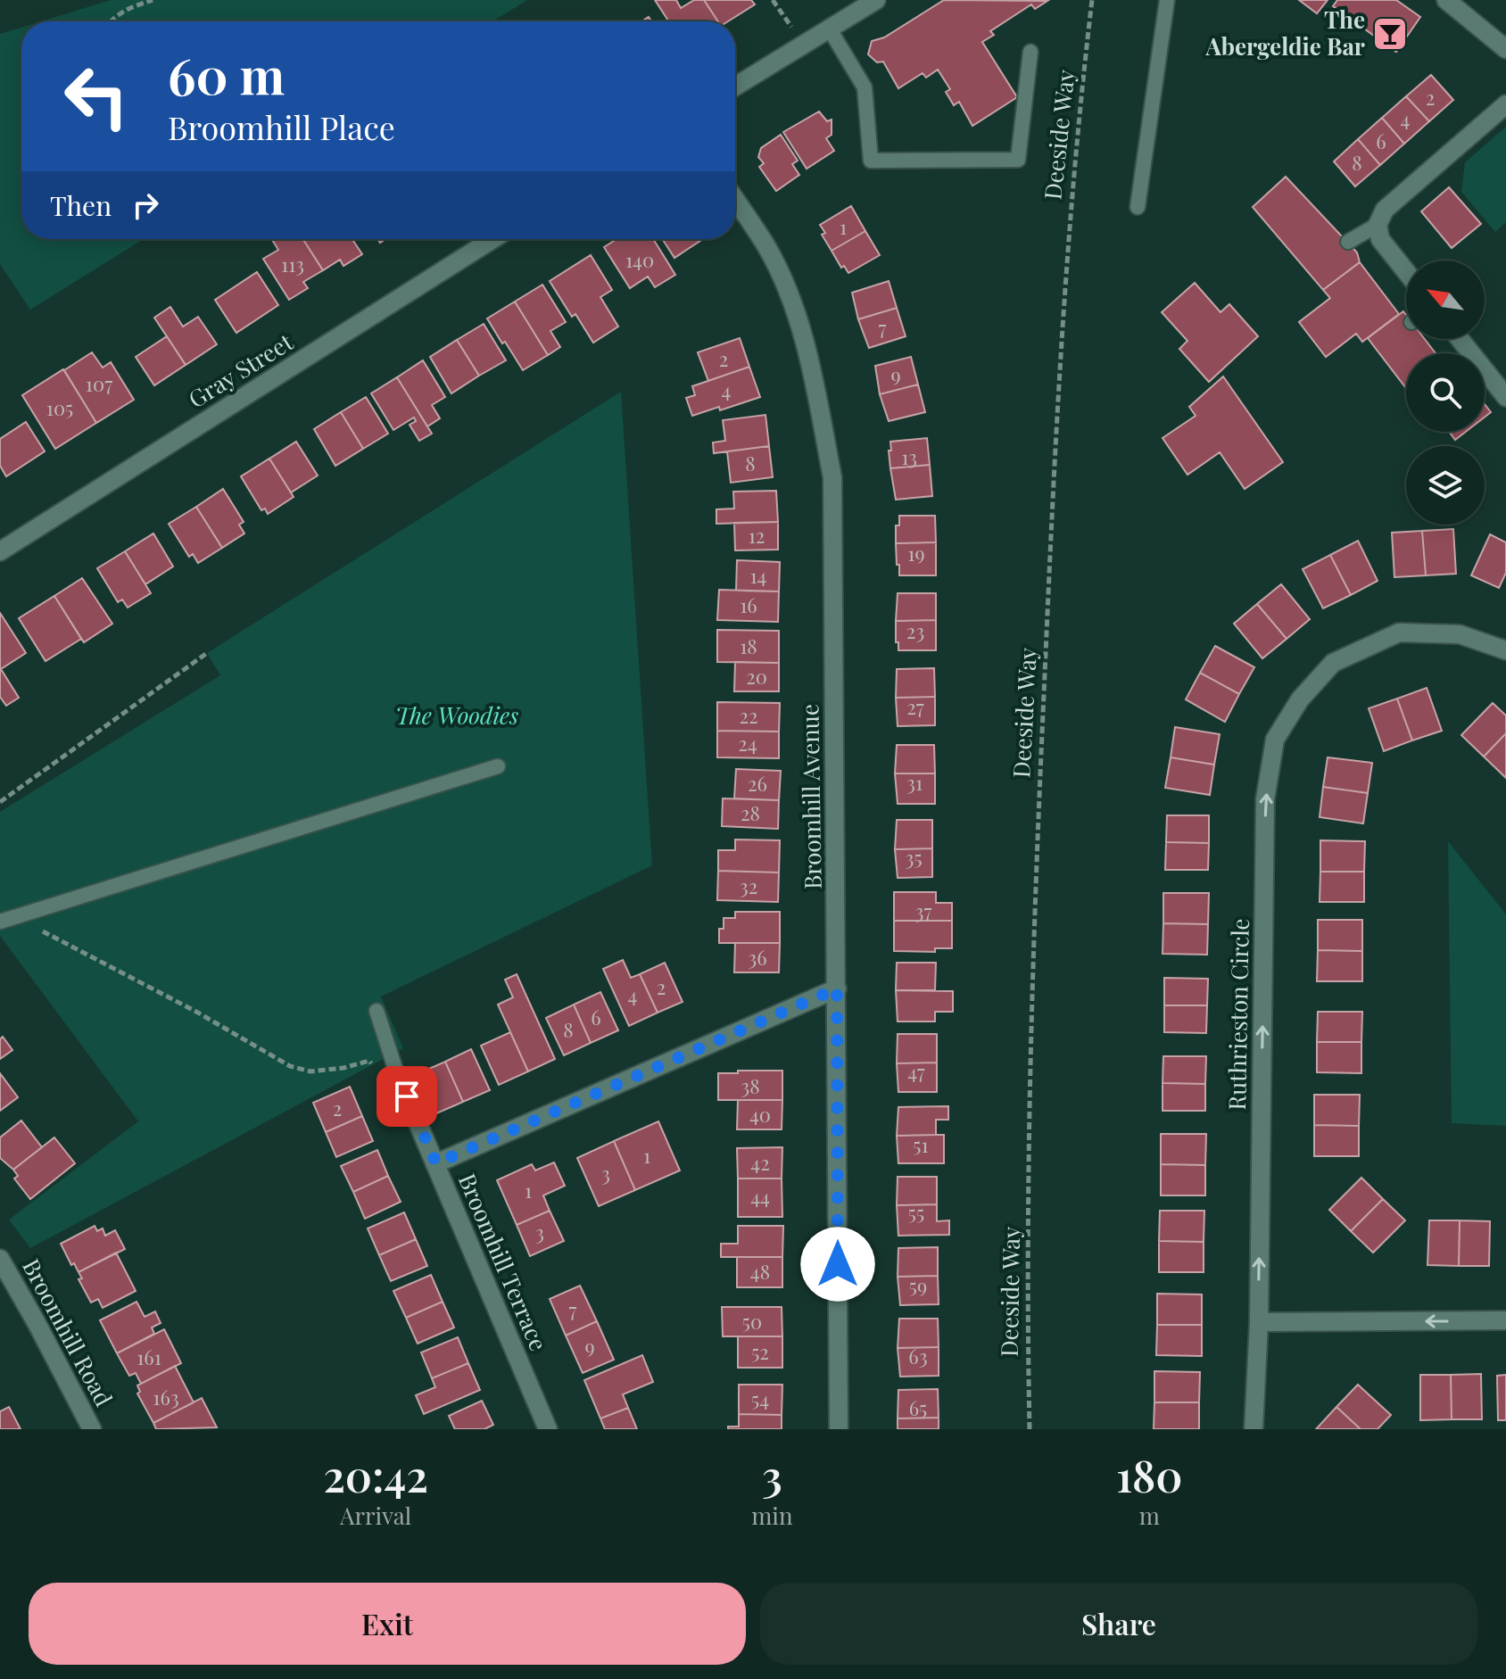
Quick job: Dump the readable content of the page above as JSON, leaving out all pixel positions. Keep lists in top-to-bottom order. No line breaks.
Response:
{"streets":{"street":["Gray Street","Broomhill Avenue","Ruthrieston Circle","Broomhill Terrace","Broomhill Road"],"path":["Deeside Way"]},"one_way":["Ruthrieston Circle"],"parks":["The Woodies"],"places":{"bar":["The Abergeldie Bar"]},"house_numbers":["2","4","6","8","1","140","113","7","2","9","107","4","105","13","8","12","19","14","16","23","18","20","27","22","24","31","26","28","35","32","37","36","2","4","6","8","47","38","2","40","51","1","42","3","1","44","55","3","48","59","7","50","9","52","63","161","163","54","65"],"north":"top left","page":{"turn":["60 m","Broomhill Place"],"then":"Then","eta":["20:42","Arrival","3","min","180","m"],"buttons":["Exit","Share"]}}
